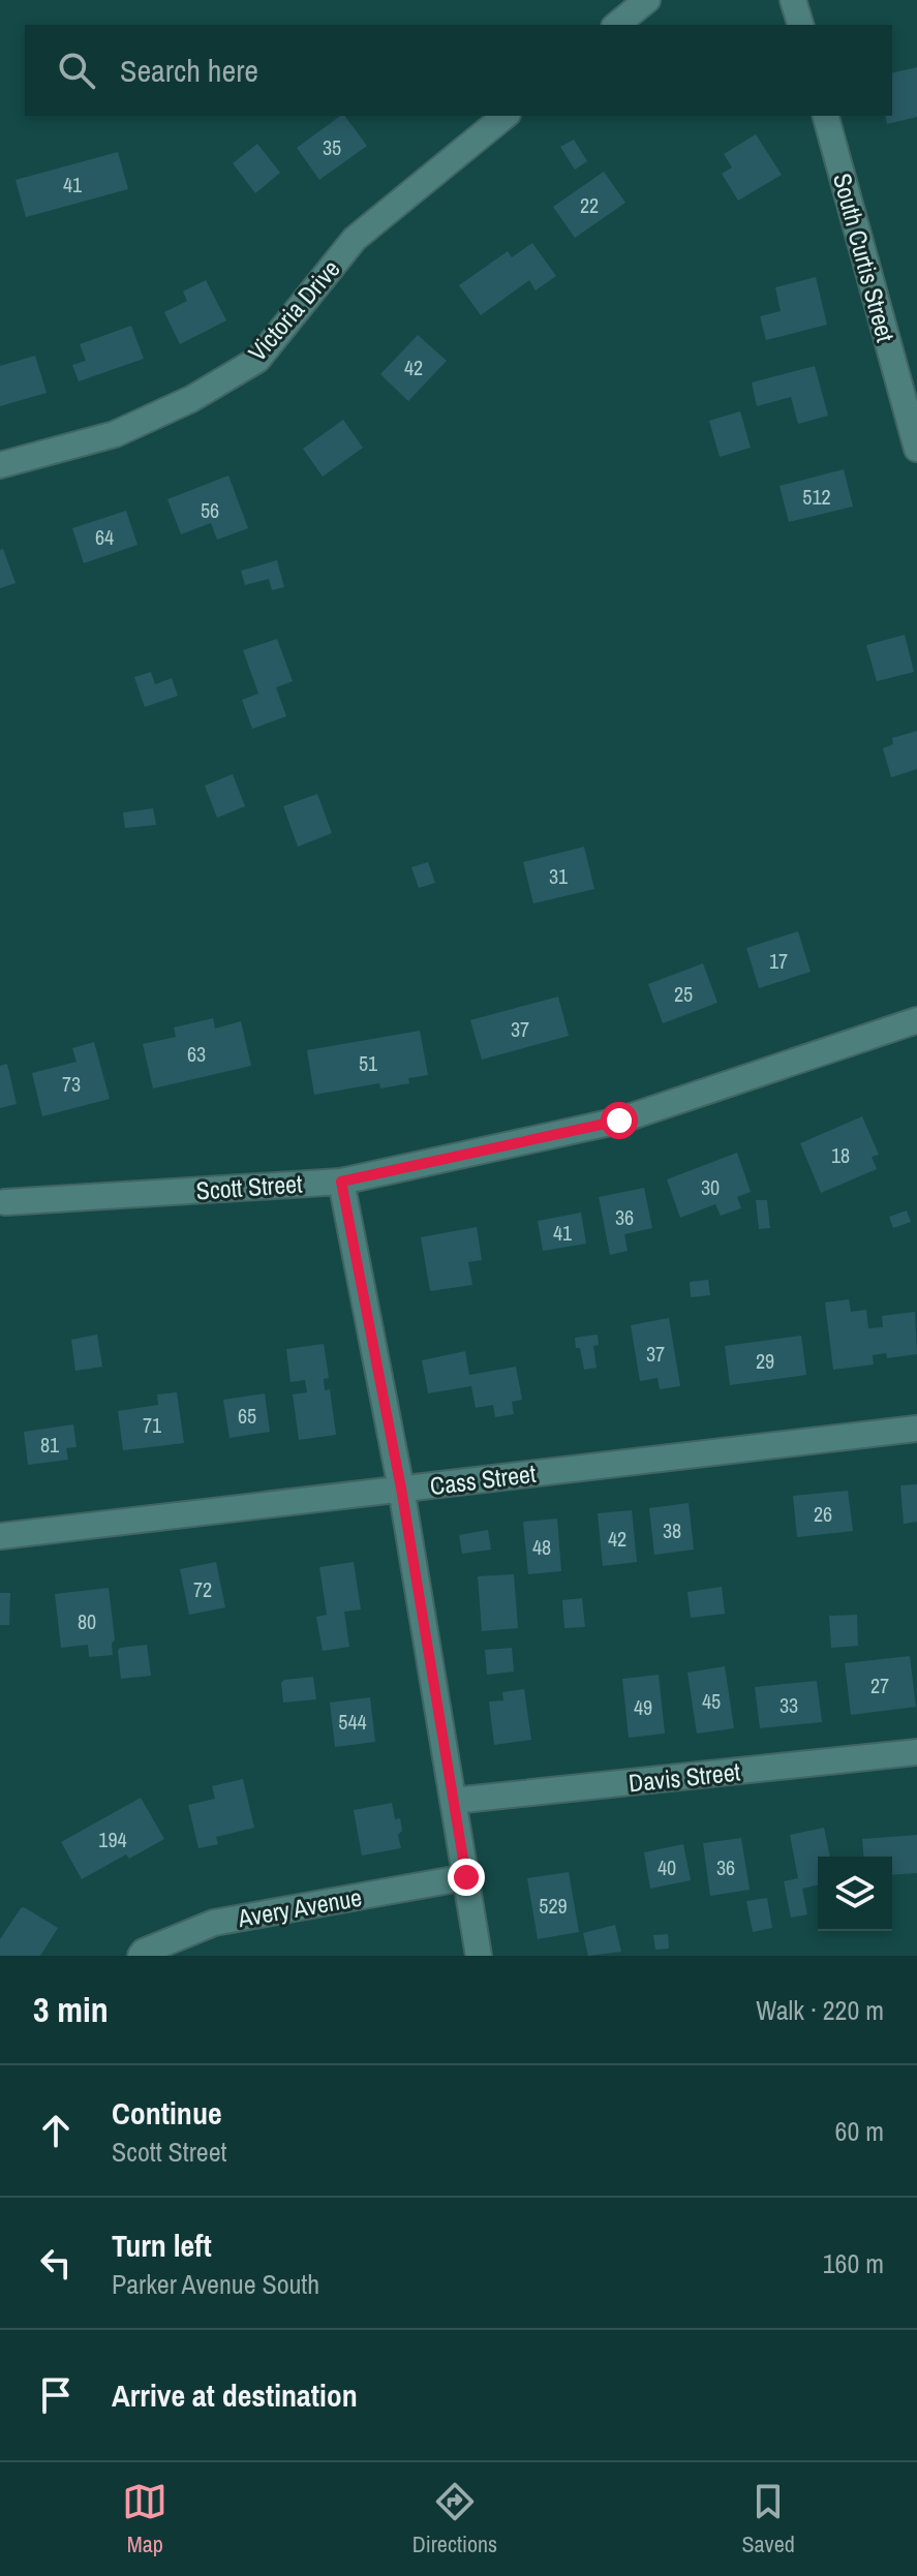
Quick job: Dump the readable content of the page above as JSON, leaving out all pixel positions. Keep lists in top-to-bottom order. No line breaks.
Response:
{"streets":{"street":["South Curtis Street","Victoria Drive","Scott Street","Cass Street","Davis Street","Avery Avenue"]},"house_numbers":["35","41","22","42","512","56","64","31","17","25","37","63","51","73","18","30","36","41","37","29","65","71","81","26","38","42","48","72","80","27","45","33","49","544","194","40","36","529"],"page":{"search":"Search here","heading":["3 min","Walk · 220 m"],"list":[["Continue","Scott Street","60 m"],["Turn left","Parker Avenue South","160 m"],"Arrive at destination"],"nav":["Map","Directions","Saved"]}}
